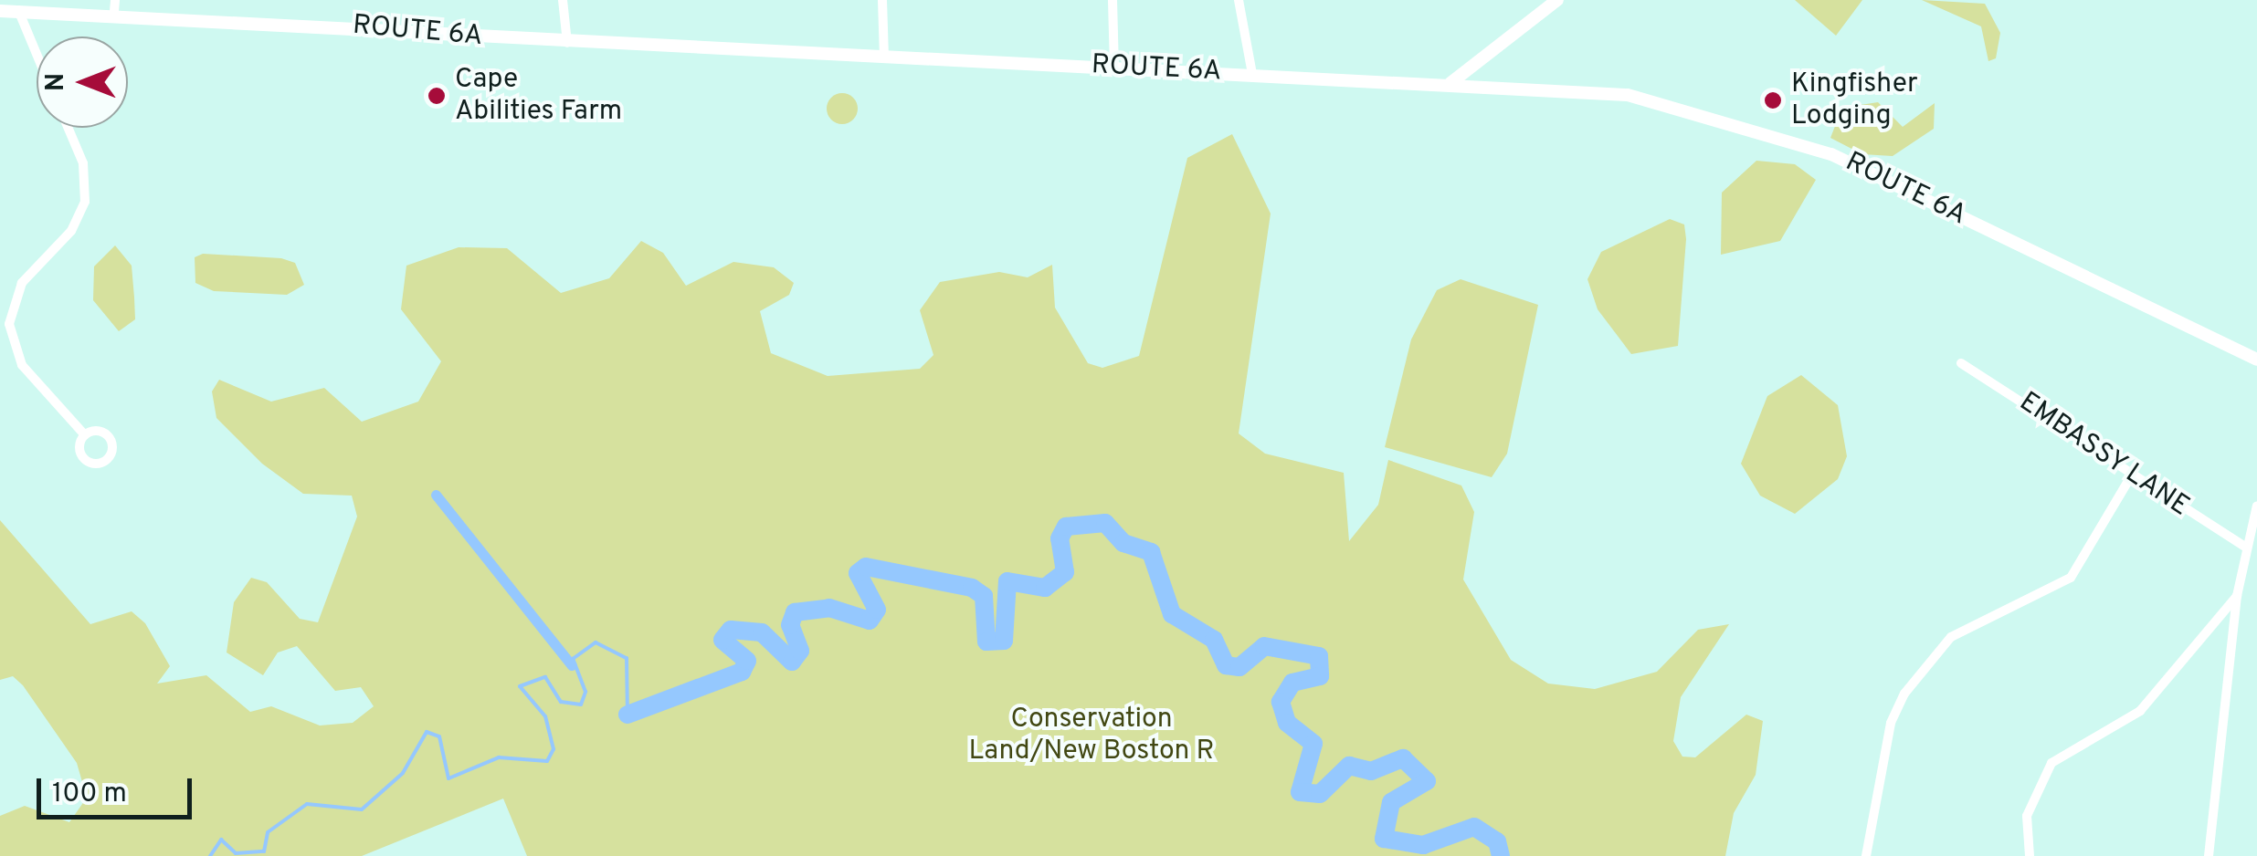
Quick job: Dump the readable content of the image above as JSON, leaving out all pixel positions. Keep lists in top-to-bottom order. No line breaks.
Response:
{"streets":{"main road":["ROUTE 6A"],"street":["EMBASSY LANE"]},"parks":["Conservation Land/New Boston R"],"places":["Cape Abilities Farm","Kingfisher Lodging"],"scale_bar":"100 m","north":"left"}
